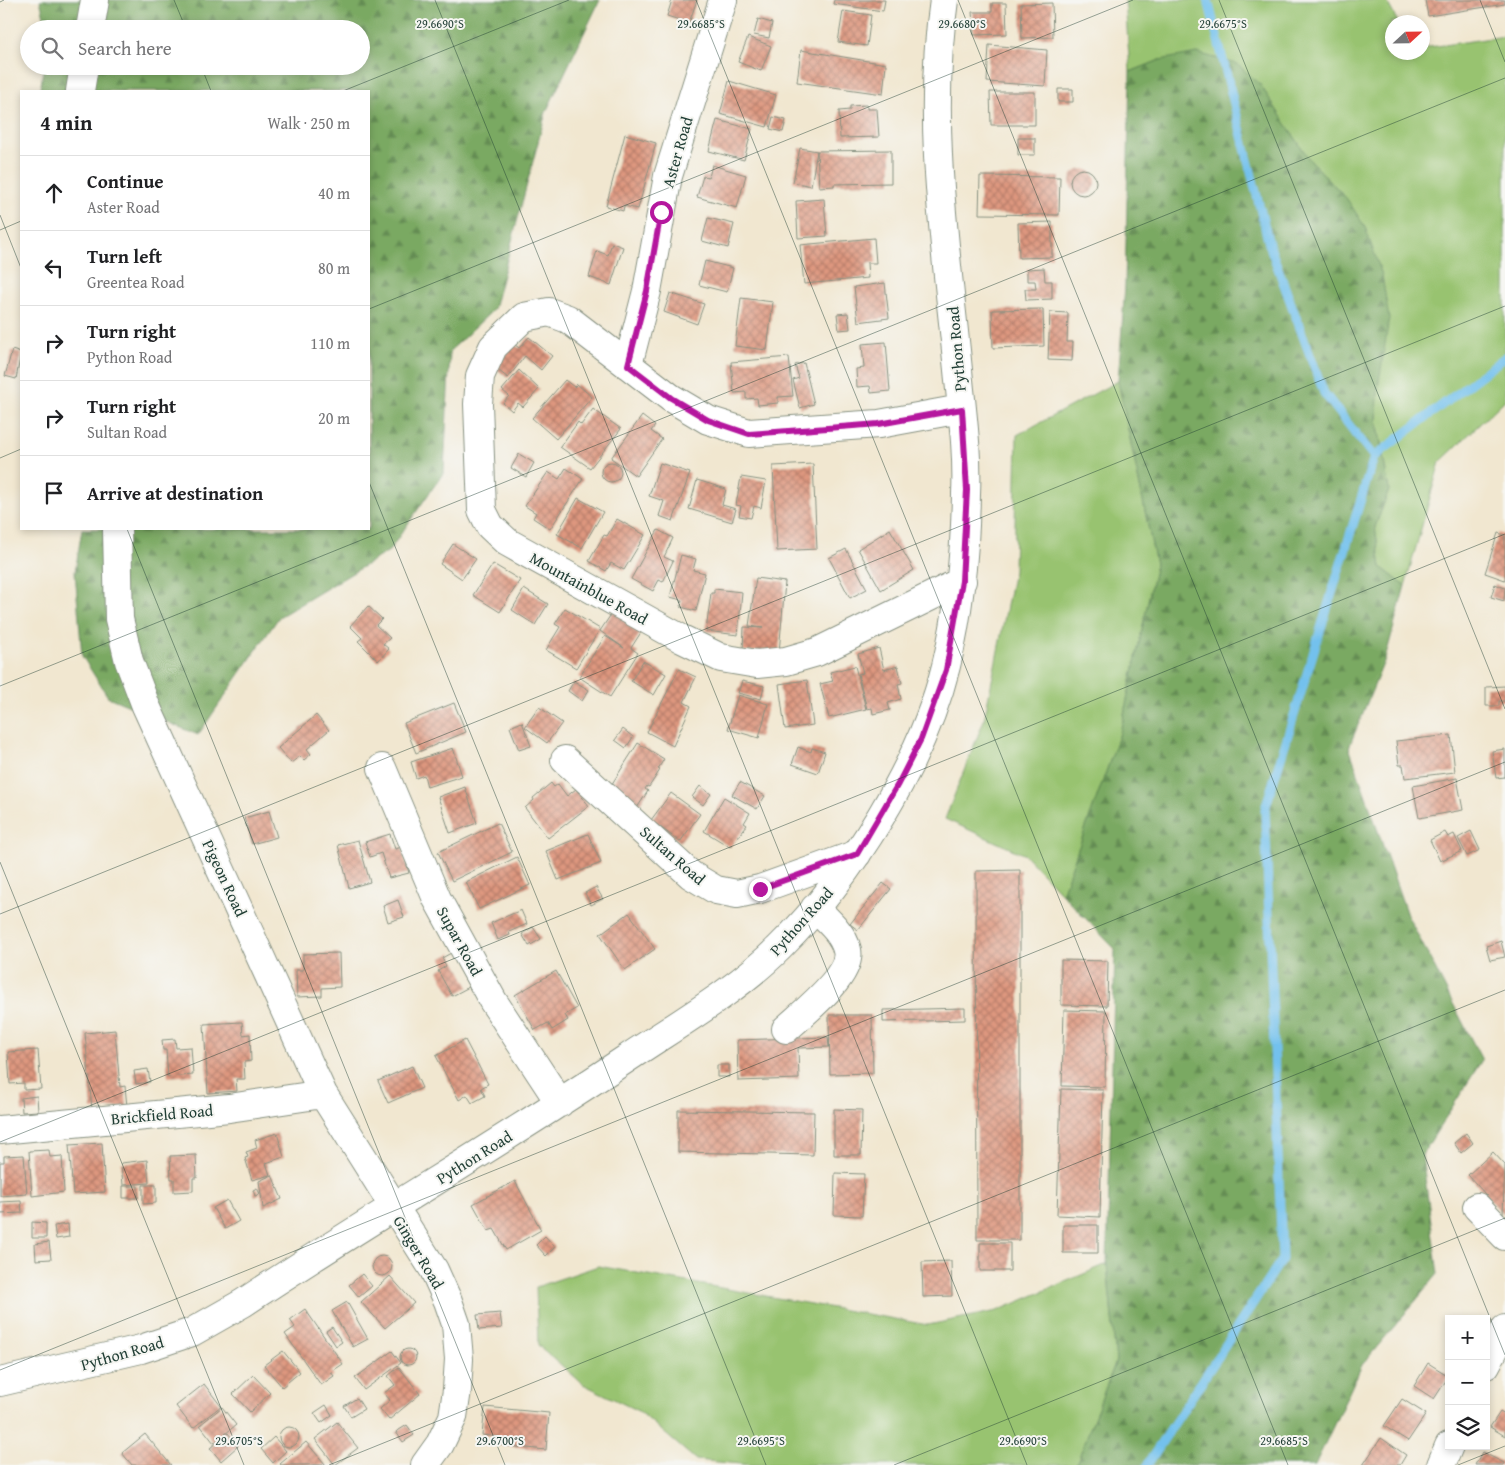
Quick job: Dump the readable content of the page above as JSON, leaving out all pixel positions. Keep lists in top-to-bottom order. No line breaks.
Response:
{"streets":{"street":["Aster Road","Python Road","Mountainblue Road","Sultan Road","Pigeon Road","Supar Road","Brickfield Road","Ginger Road"]},"crossings":[["Aster Road","Mountainblue Road"],["Python Road","Mountainblue Road"],["Python Road","Sultan Road"],["Python Road","Pigeon Road"],["Python Road","Supar Road"],["Python Road","Ginger Road"],["Pigeon Road","Brickfield Road"],["Pigeon Road","Ginger Road"]],"north":"right","page":{"search":"Search here","heading":["4 min","Walk · 250 m"],"list":[["Continue","Aster Road","40 m"],["Turn left","Greentea Road","80 m"],["Turn right","Python Road","110 m"],["Turn right","Sultan Road","20 m"],"Arrive at destination"],"map_buttons":["+","−"]},"coordinates":["29.6690°S","29.6685°S","29.6680°S","29.6675°S","29.6705°S","29.6700°S","29.6695°S"]}
